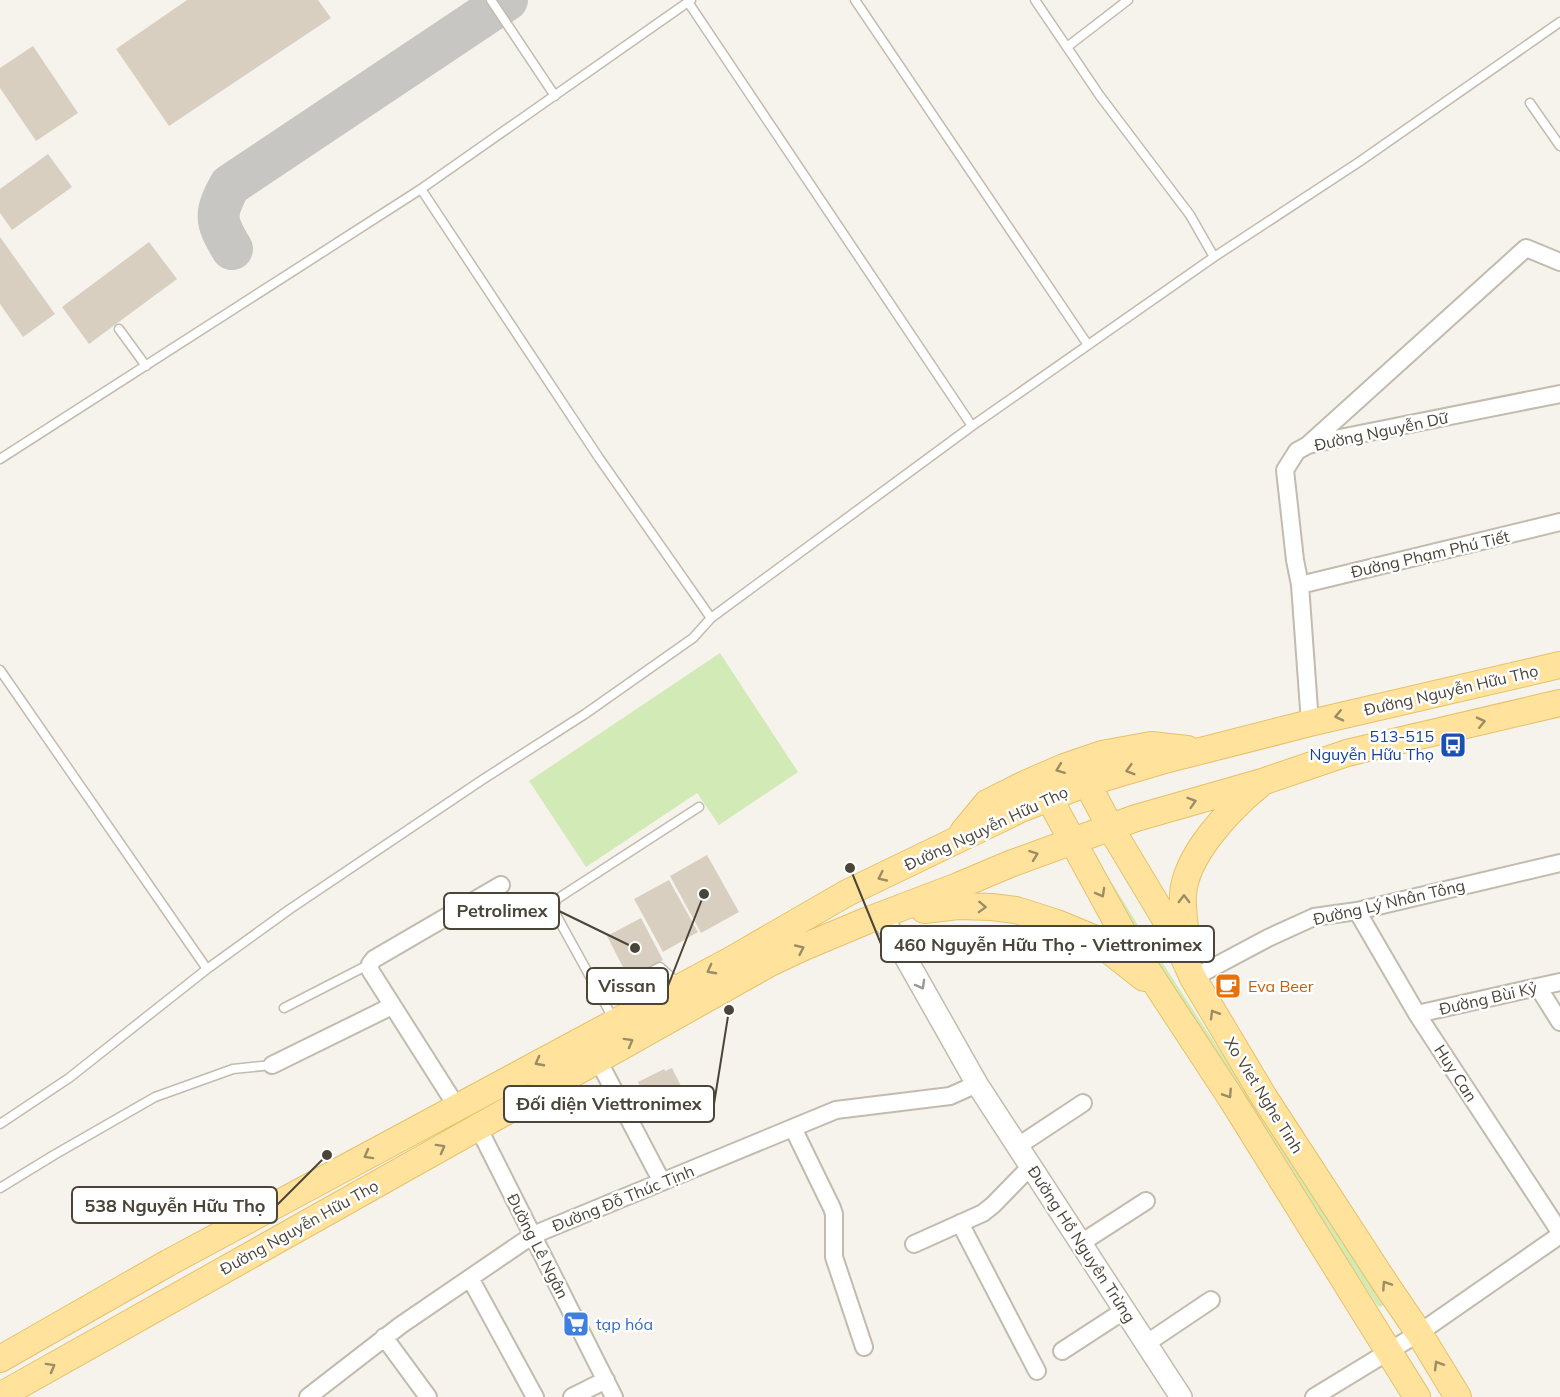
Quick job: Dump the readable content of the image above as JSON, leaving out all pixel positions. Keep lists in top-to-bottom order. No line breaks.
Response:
{"streets":{"main road":["Đường Nguyễn Hữu Thọ","Xo Viet Nghe Tinh"],"street":["Đường Nguyễn Dữ","Đường Phạm Phú Tiết","Đường Lý Nhân Tông","Đường Bùi Kỷ","Huy Can","Đường Đỗ Thúc Tịnh","Đường Hồ Nguyên Trừng","Đường Lê Ngân"]},"crossings":[["Đường Nguyễn Dữ","Đường Phạm Phú Tiết"],["Đường Nguyễn Dữ","Đường Nguyễn Hữu Thọ"],["Đường Nguyễn Hữu Thọ","Xo Viet Nghe Tinh"],["Đường Nguyễn Hữu Thọ","Đường Hồ Nguyên Trừng"],["Đường Nguyễn Hữu Thọ","Đường Lê Ngân"],["Đường Lý Nhân Tông","Huy Can"],["Đường Lý Nhân Tông","Xo Viet Nghe Tinh"],["Đường Bùi Kỷ","Huy Can"],["Đường Đỗ Thúc Tịnh","Đường Hồ Nguyên Trừng"],["Đường Đỗ Thúc Tịnh","Đường Lê Ngân"]],"places":{"bus stop":["513-515 Nguyễn Hữu Thọ"],"other":["460 Nguyễn Hữu Thọ - Viettronimex","Vissan","Petrolimex","Đối diện Viettronimex","538 Nguyễn Hữu Thọ"],"cafe":["Eva Beer"],"supermarket":["tạp hóa"]}}
